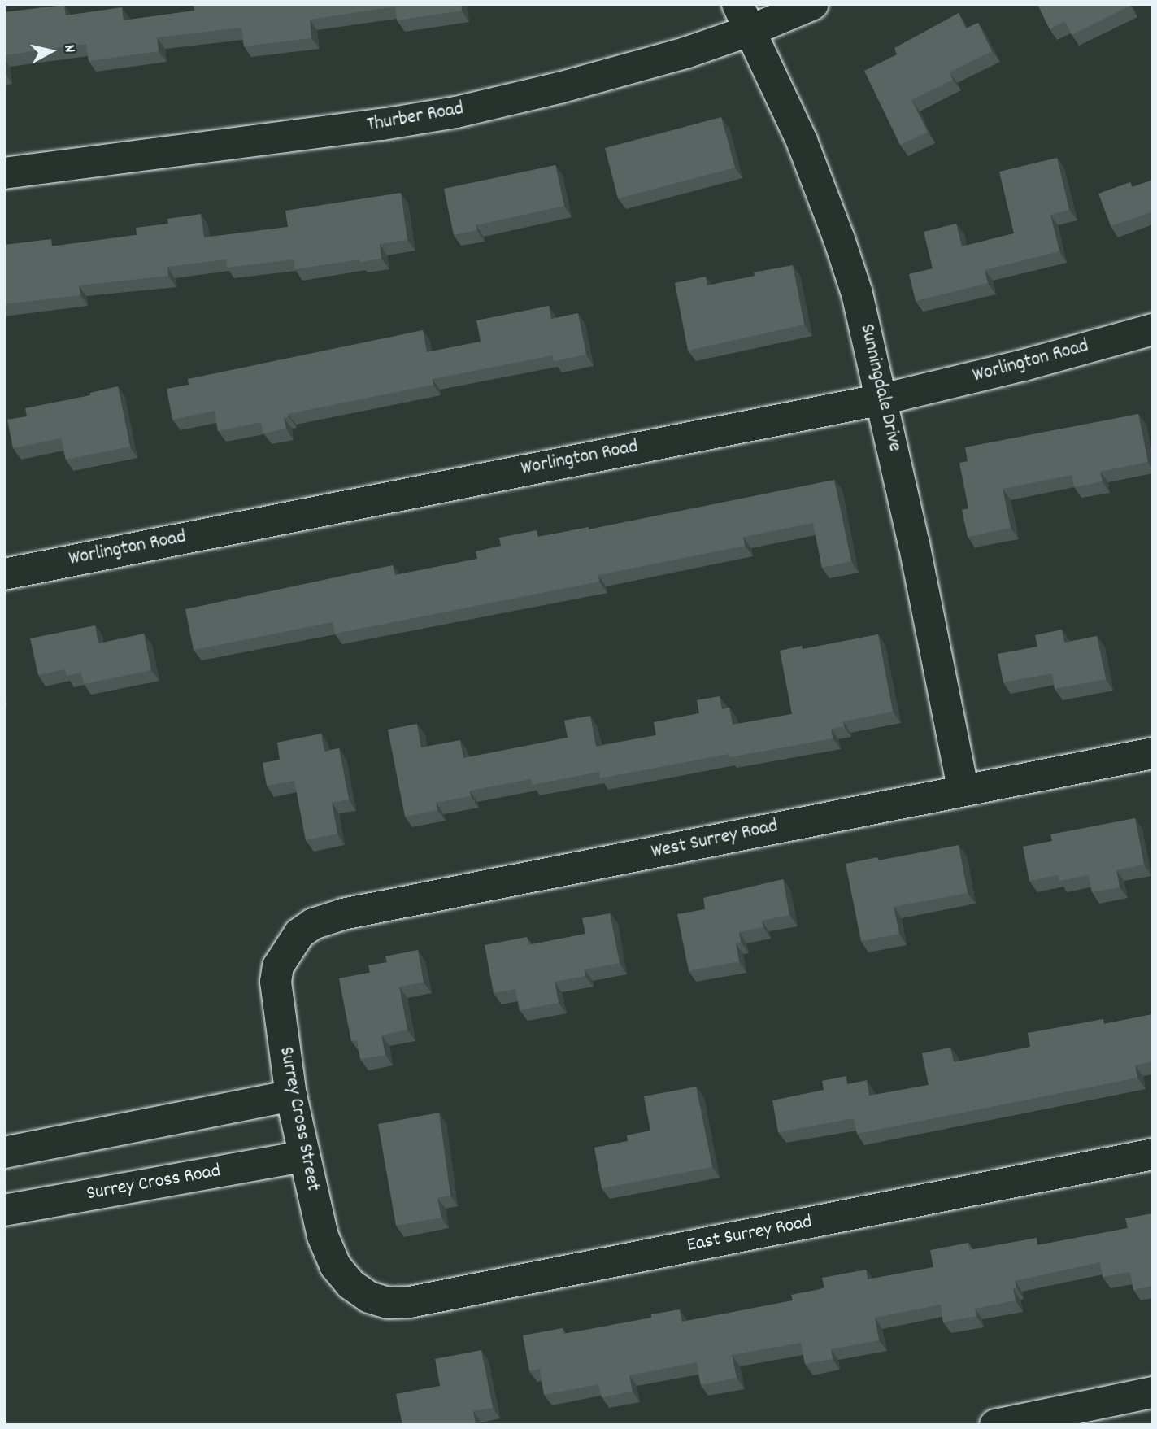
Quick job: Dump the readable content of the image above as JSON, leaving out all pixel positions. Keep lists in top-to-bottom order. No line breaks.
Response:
{"streets":{"street":["Thurber Road","Worlington Road","Sunningdale Drive","West Surrey Road","Surrey Cross Street","Surrey Cross Road","East Surrey Road"]},"crossings":[["Thurber Road","Sunningdale Drive"],["Worlington Road","Sunningdale Drive"],["Sunningdale Drive","West Surrey Road"],["West Surrey Road","Surrey Cross Street"],["Surrey Cross Street","Surrey Cross Road"],["Surrey Cross Street","East Surrey Road"]],"north":"right"}
